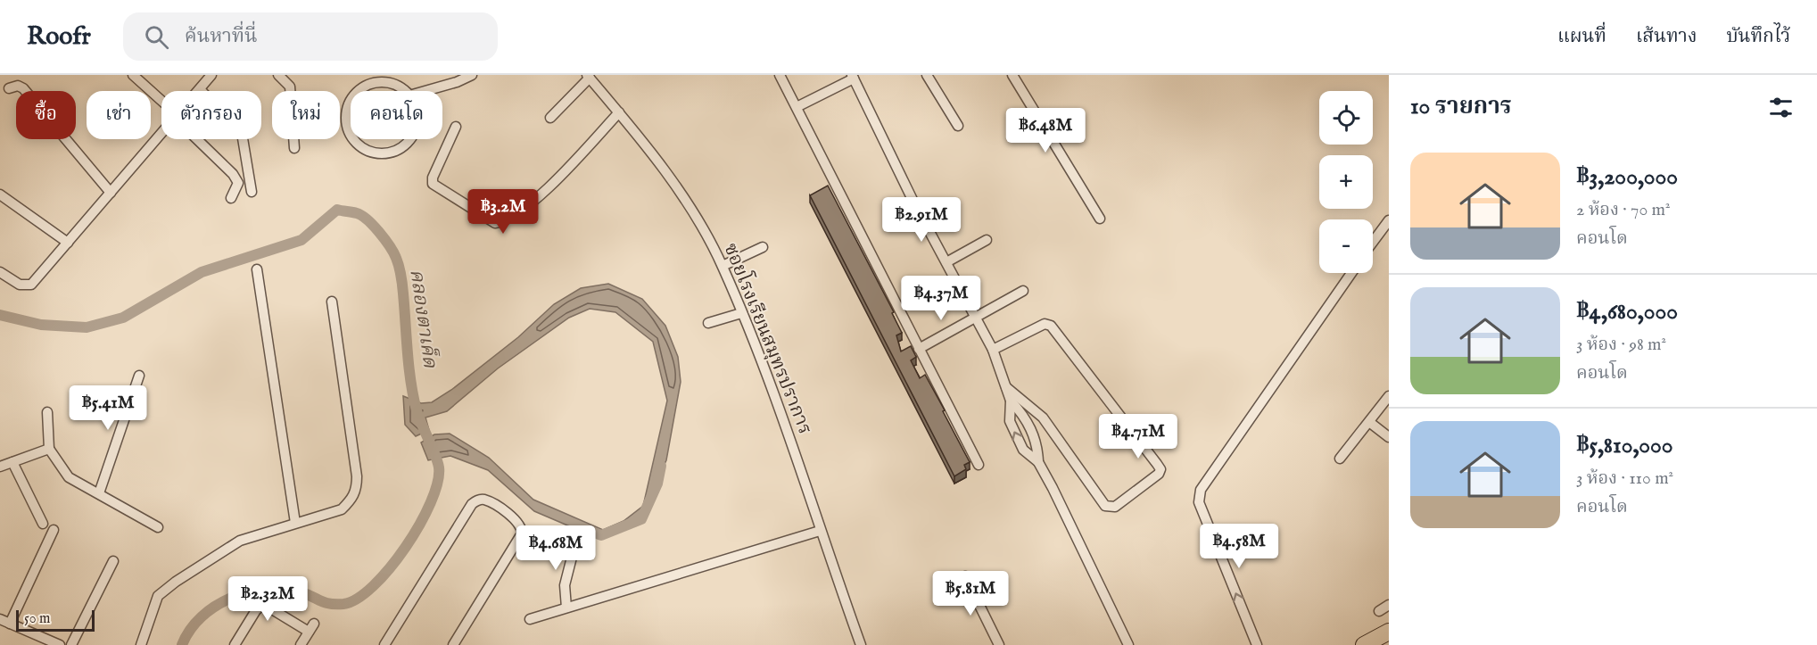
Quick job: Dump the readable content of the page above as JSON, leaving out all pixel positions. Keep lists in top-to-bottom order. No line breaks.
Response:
{"streets":{"street":["ซอยโรงเรียนสมุทรปราการ"]},"water":["คลองตาเค็ด"],"scale_bar":"50 m","page":{"header":"Roofr","search":"ค้นหาที่นี่","nav":["แผนที่","เส้นทาง","บันทึกไว้"],"heading":"10 รายการ","map_buttons":["+","−"],"chip":["ซื้อ","เช่า","ตัวกรอง","ใหม่","คอนโด"],"price":["฿6.48M","฿3.2M","฿2.91M","฿4.37M","฿5.41M","฿4.71M","฿4.58M","฿4.68M","฿5.81M","฿2.32M"],"list":[{"name":"฿3,200,000","note":"2 ห้อง · 70 m² · คอนโด"},{"name":"฿4,680,000","note":"3 ห้อง · 98 m² · คอนโด"},{"name":"฿5,810,000","note":"3 ห้อง · 110 m² · คอนโด"}],"scale":"50 m"}}
